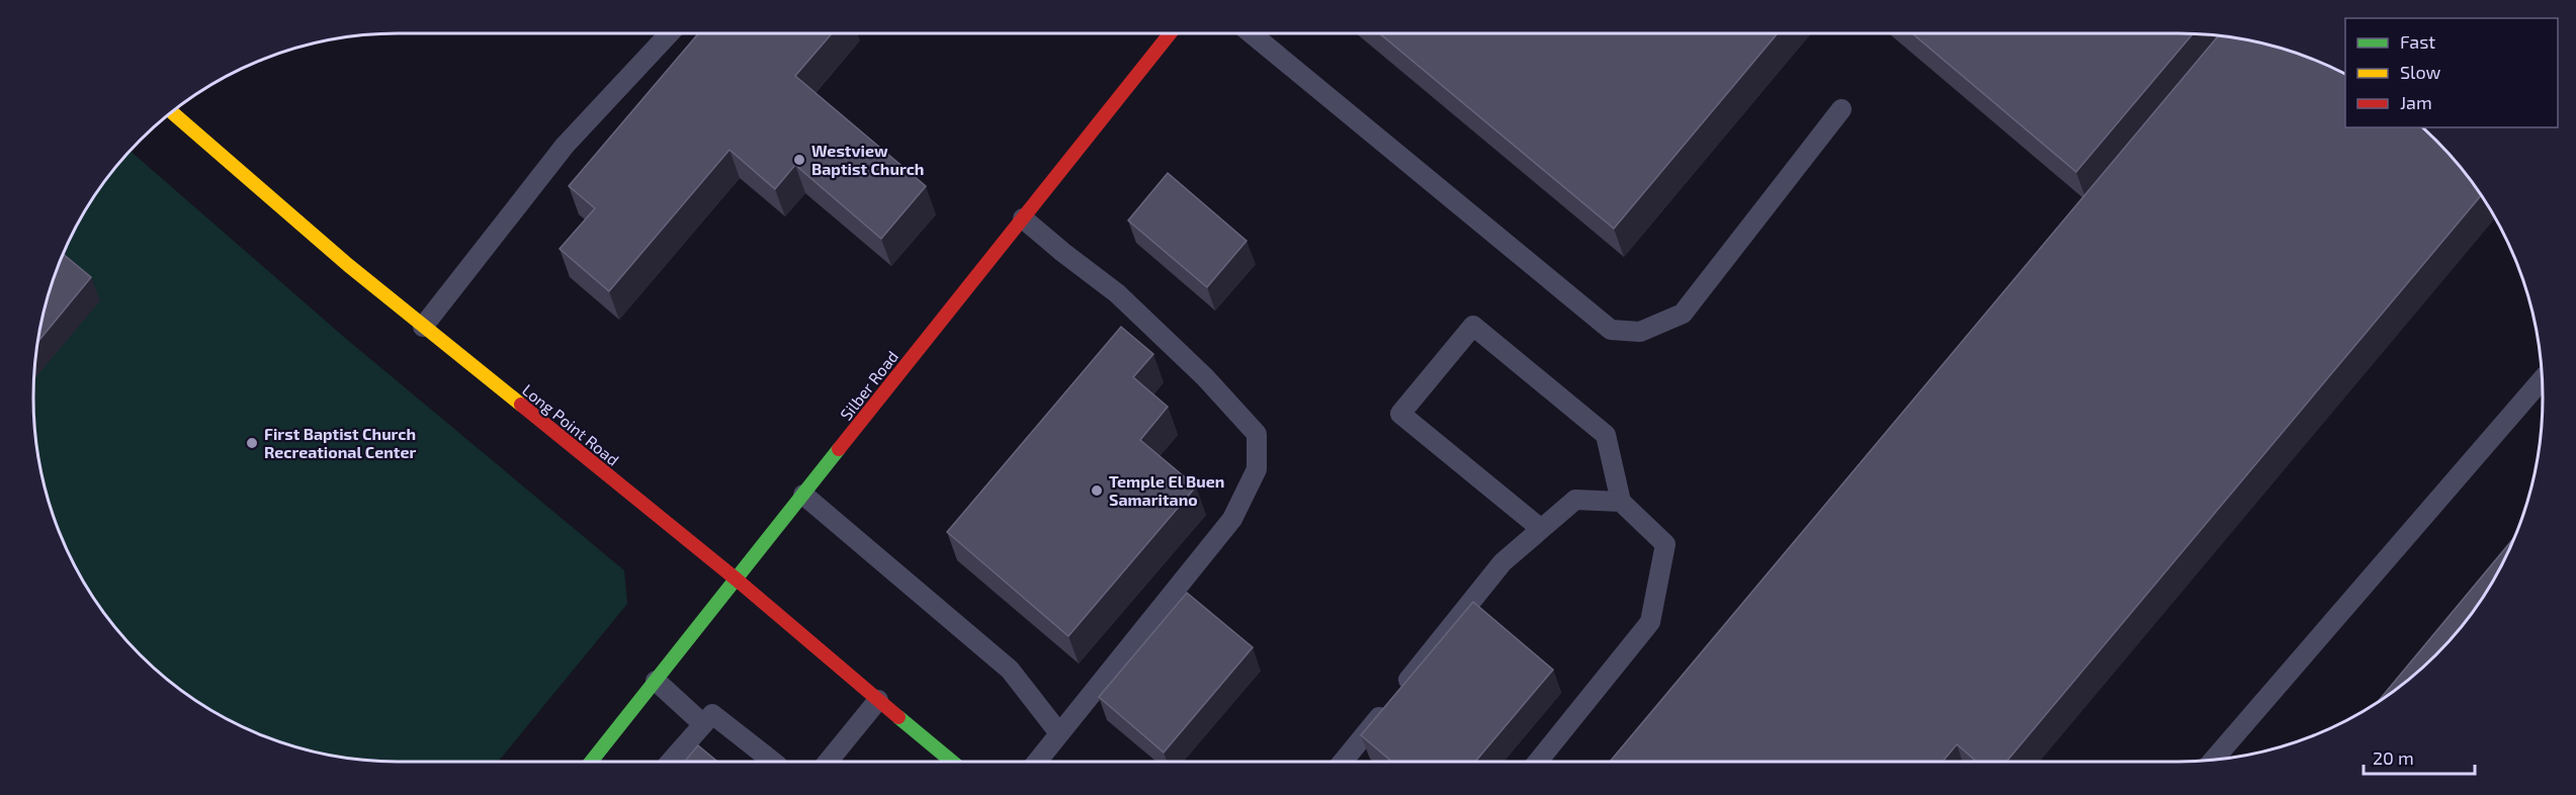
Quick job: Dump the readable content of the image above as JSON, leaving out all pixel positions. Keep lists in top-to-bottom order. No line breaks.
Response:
{"streets":{"main road":["Silber Road","Long Point Road"]},"crossings":[["Silber Road","Long Point Road"]],"places":["Westview Baptist Church","First Baptist Church Recreational Center","Temple El Buen Samaritano"],"legend":["Fast","Slow","Jam"],"scale_bar":"20 m"}
